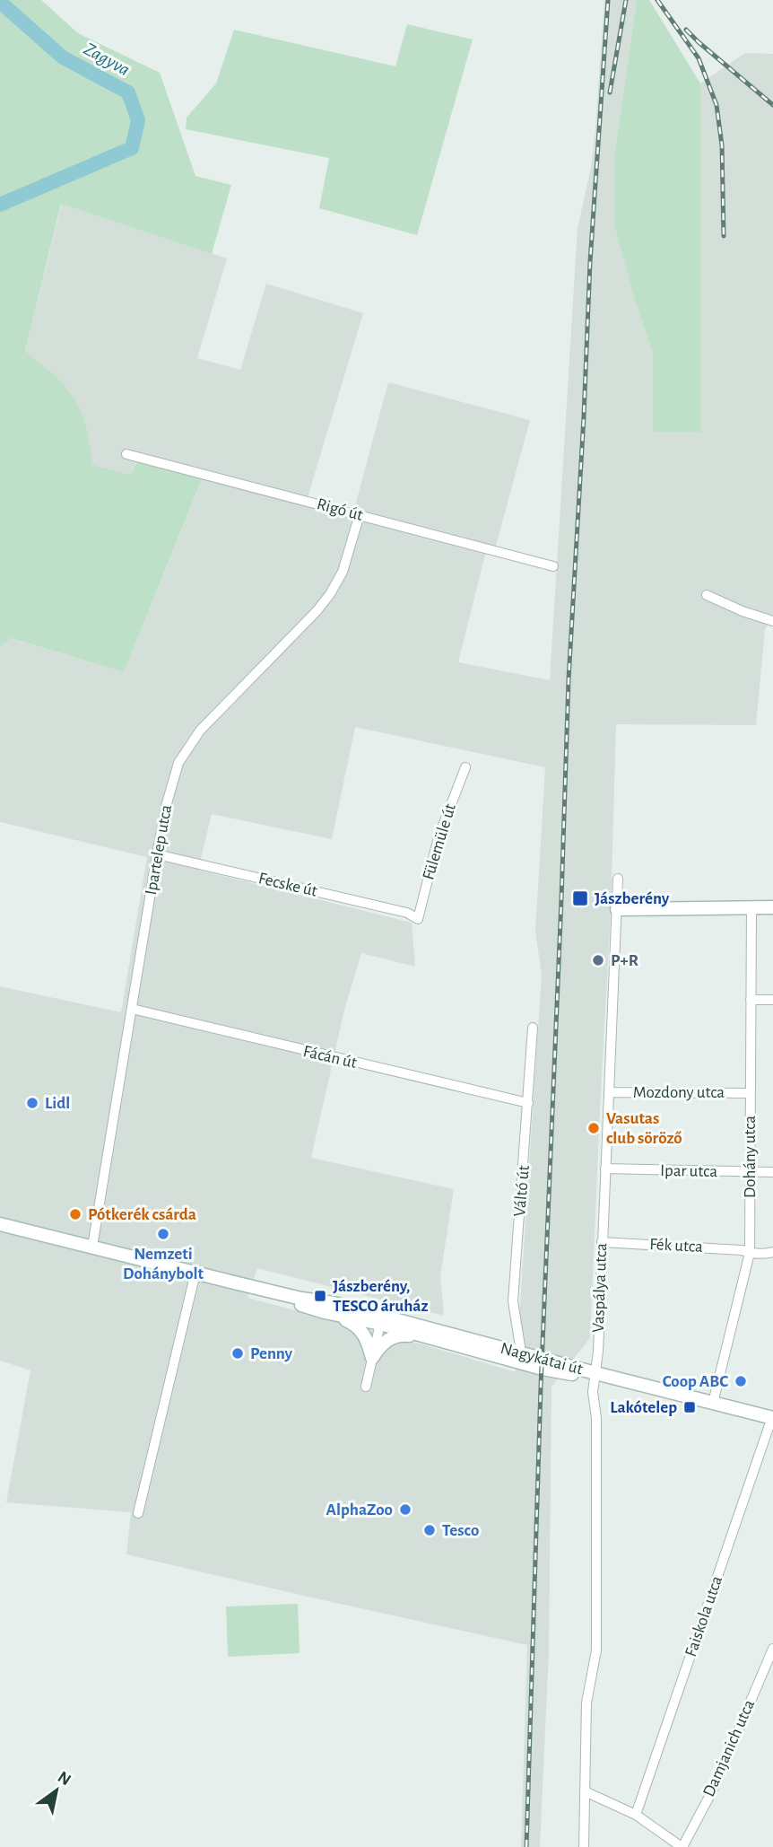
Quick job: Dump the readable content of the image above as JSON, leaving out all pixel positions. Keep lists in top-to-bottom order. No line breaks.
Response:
{"streets":{"street":["Rigó út","Fülemüle út","Ipartelep utca","Fecske út","Fácán út","Mozdony utca","Dohány utca","Ipar utca","Váltó út","Fék utca","Vaspálya utca","Nagykátai út","Faiskola utca","Damjanich utca"]},"crossings":[["Rigó út","Ipartelep utca"],["Fülemüle út","Fecske út"],["Ipartelep utca","Fecske út"],["Ipartelep utca","Fácán út"],["Ipartelep utca","Nagykátai út"],["Fácán út","Váltó út"],["Mozdony utca","Dohány utca"],["Mozdony utca","Vaspálya utca"],["Dohány utca","Ipar utca"],["Dohány utca","Fék utca"],["Ipar utca","Vaspálya utca"],["Váltó út","Nagykátai út"],["Fék utca","Vaspálya utca"],["Vaspálya utca","Nagykátai út"]],"water":["Zagyva"],"places":{"transit":["Jászberény","Jászberény, TESCO áruház","Lakótelep"],"other":["P+R","Lidl","Vasutas club söröző","Pótkerék csárda","Nemzeti Dohánybolt","Penny","Coop ABC","AlphaZoo","Tesco"]},"north":"top right"}
